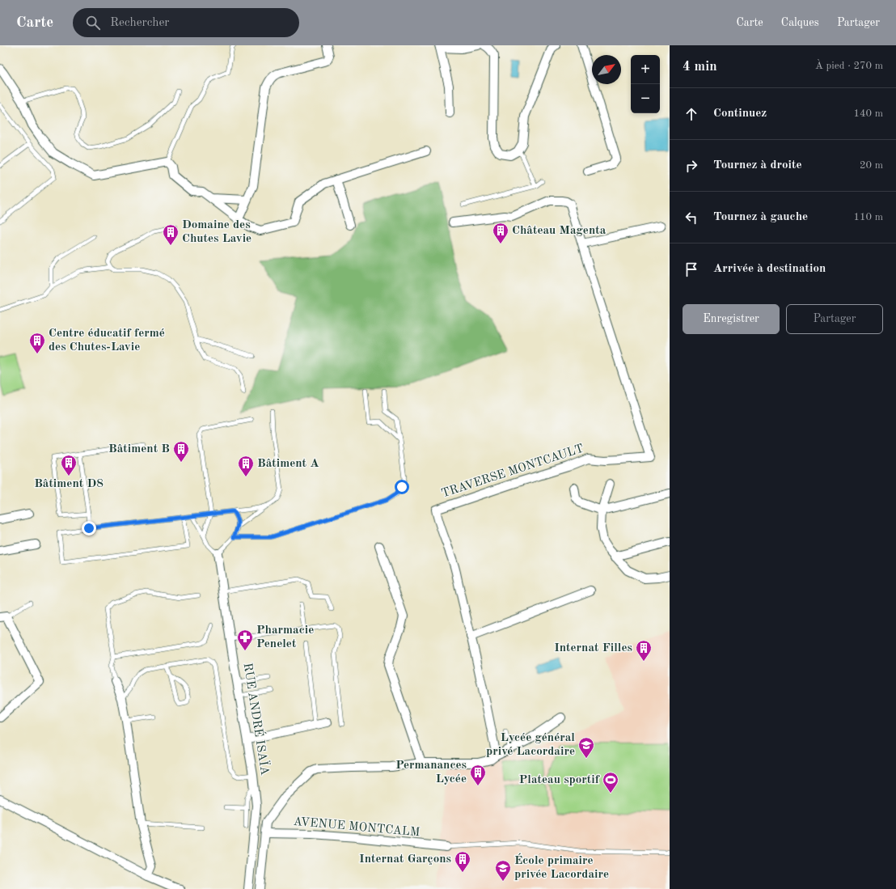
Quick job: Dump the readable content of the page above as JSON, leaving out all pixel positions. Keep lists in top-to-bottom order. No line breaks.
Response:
{"streets":{"street":["TRAVERSE MONTCAULT","RUE ANDRÉ ISAÏA","AVENUE MONTCALM"]},"places":{"building":["Château Magenta","Domaine des Chutes Lavie","Centre éducatif fermé des Chutes-Lavie","Bâtiment B","Bâtiment D8","Bâtiment A","Internat Filles","Permanances Lycée","Internat Garçons"],"pharmacy":["Pharmacie Penelet"],"school or university":["Lycée général privé Lacordaire","École primaire privée Lacordaire"],"sports":["Plateau sportif"]},"north":"top right","page":{"header":"Carte","search":"Rechercher","nav":["Carte","Calques","Partager"],"heading":["4 min","À pied · 270 m"],"map_buttons":["+","−"],"list":[["Continuez","140 m"],["Tournez à droite","20 m"],["Tournez à gauche","110 m"],"Arrivée à destination"],"buttons":["Enregistrer","Partager"]}}
